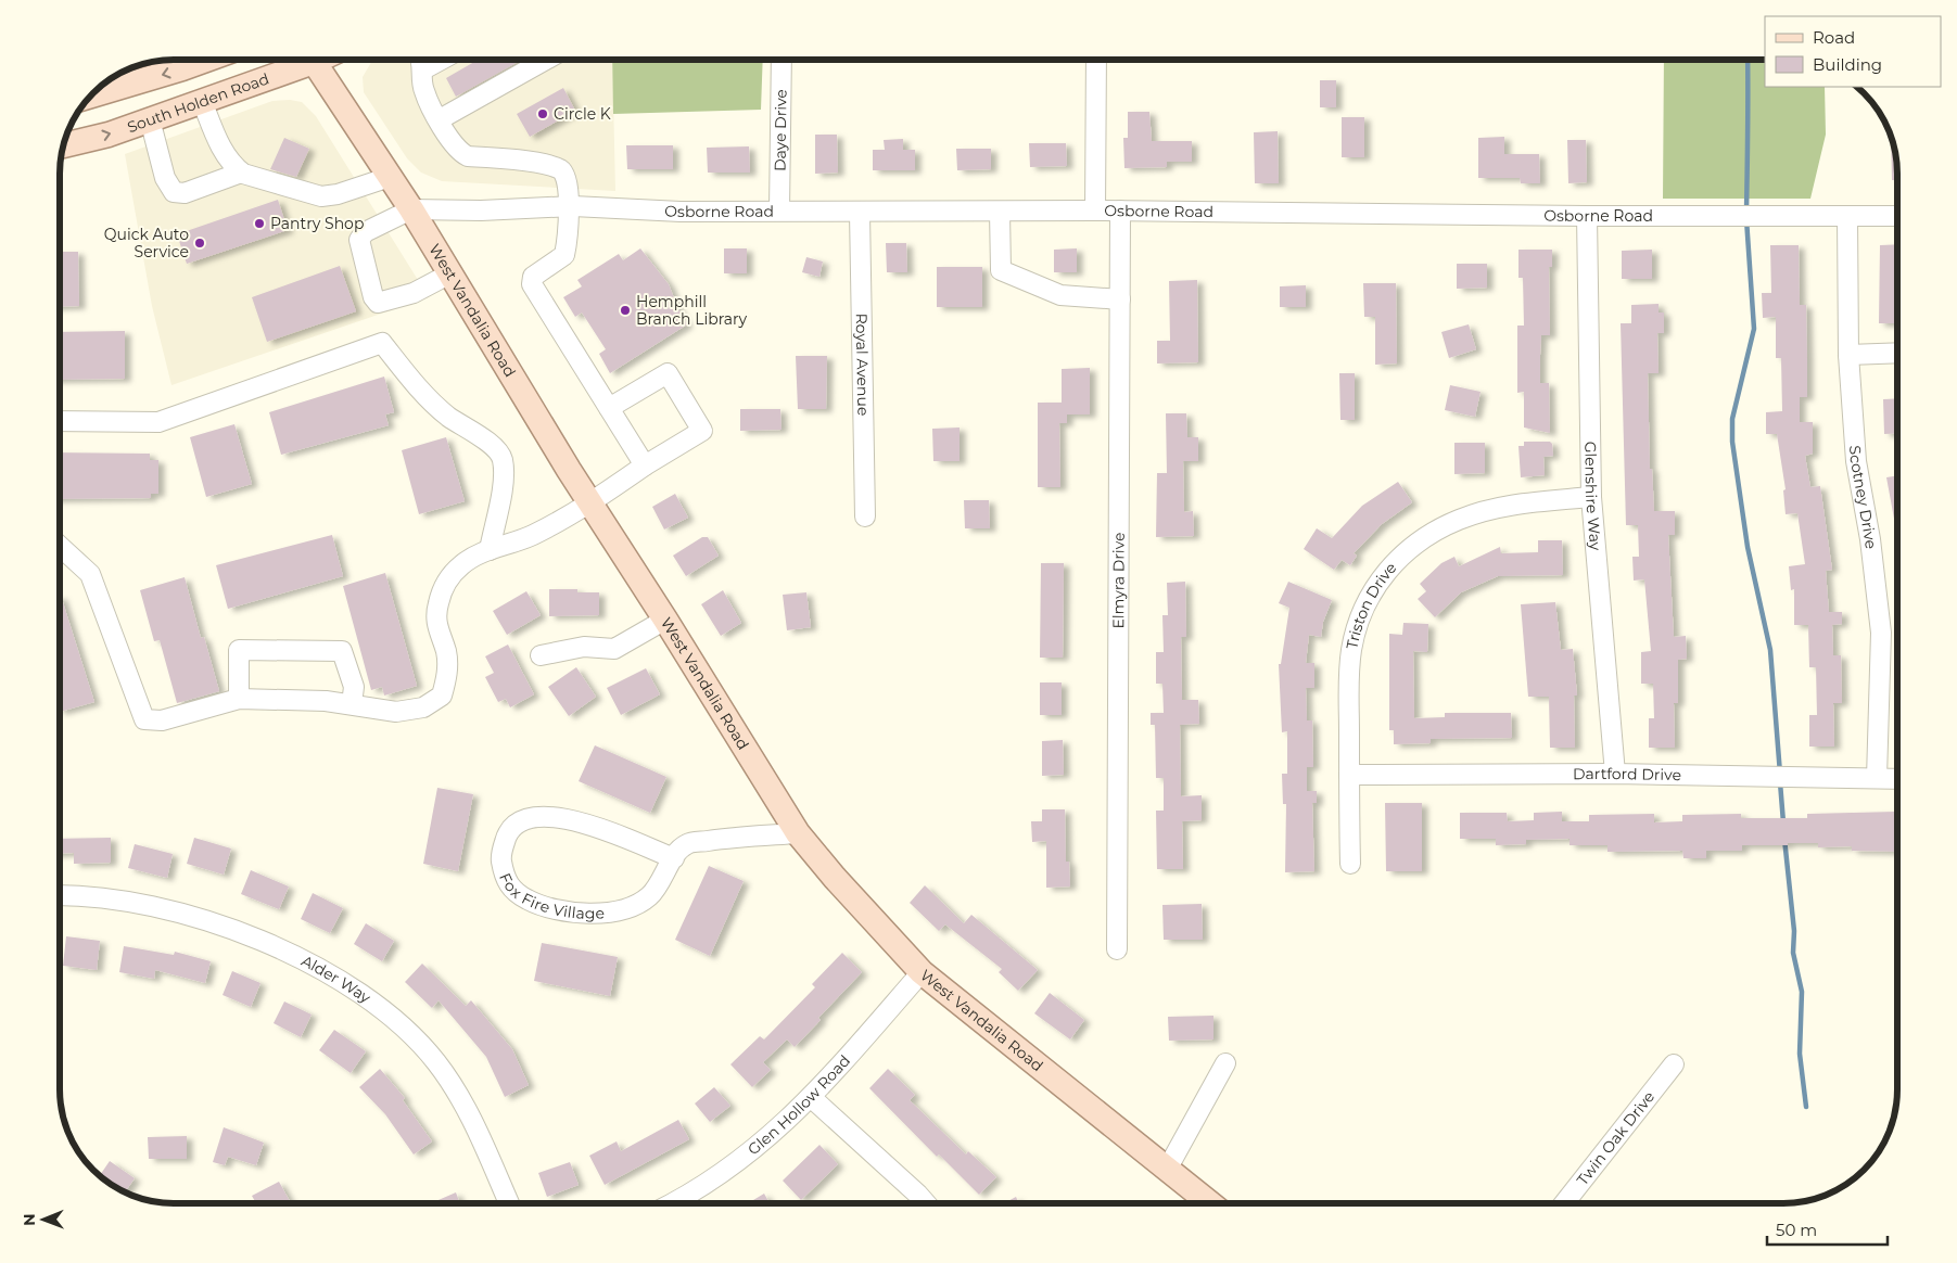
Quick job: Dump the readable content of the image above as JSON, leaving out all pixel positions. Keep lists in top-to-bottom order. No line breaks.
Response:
{"streets":{"main road":["South Holden Road","West Vandalia Road"],"street":["Daye Drive","Osborne Road","Royal Avenue","Glenshire Way","Scotney Drive","Elmyra Drive","Triston Drive","Dartford Drive","Fox Fire Village","Alder Way","Glen Hollow Road","Twin Oak Drive"]},"crossings":[["Daye Drive","Osborne Road"],["Osborne Road","West Vandalia Road"],["Osborne Road","Royal Avenue"],["Osborne Road","Glenshire Way"],["Osborne Road","Scotney Drive"],["Osborne Road","Elmyra Drive"],["West Vandalia Road","Fox Fire Village"],["West Vandalia Road","Glen Hollow Road"],["Glenshire Way","Triston Drive"],["Glenshire Way","Dartford Drive"],["Scotney Drive","Dartford Drive"],["Triston Drive","Dartford Drive"]],"places":["Circle K","Pantry Shop","Quick Auto Service","Hemphill Branch Library"],"legend":["Road","Building"],"scale_bar":"50 m","north":"left"}
